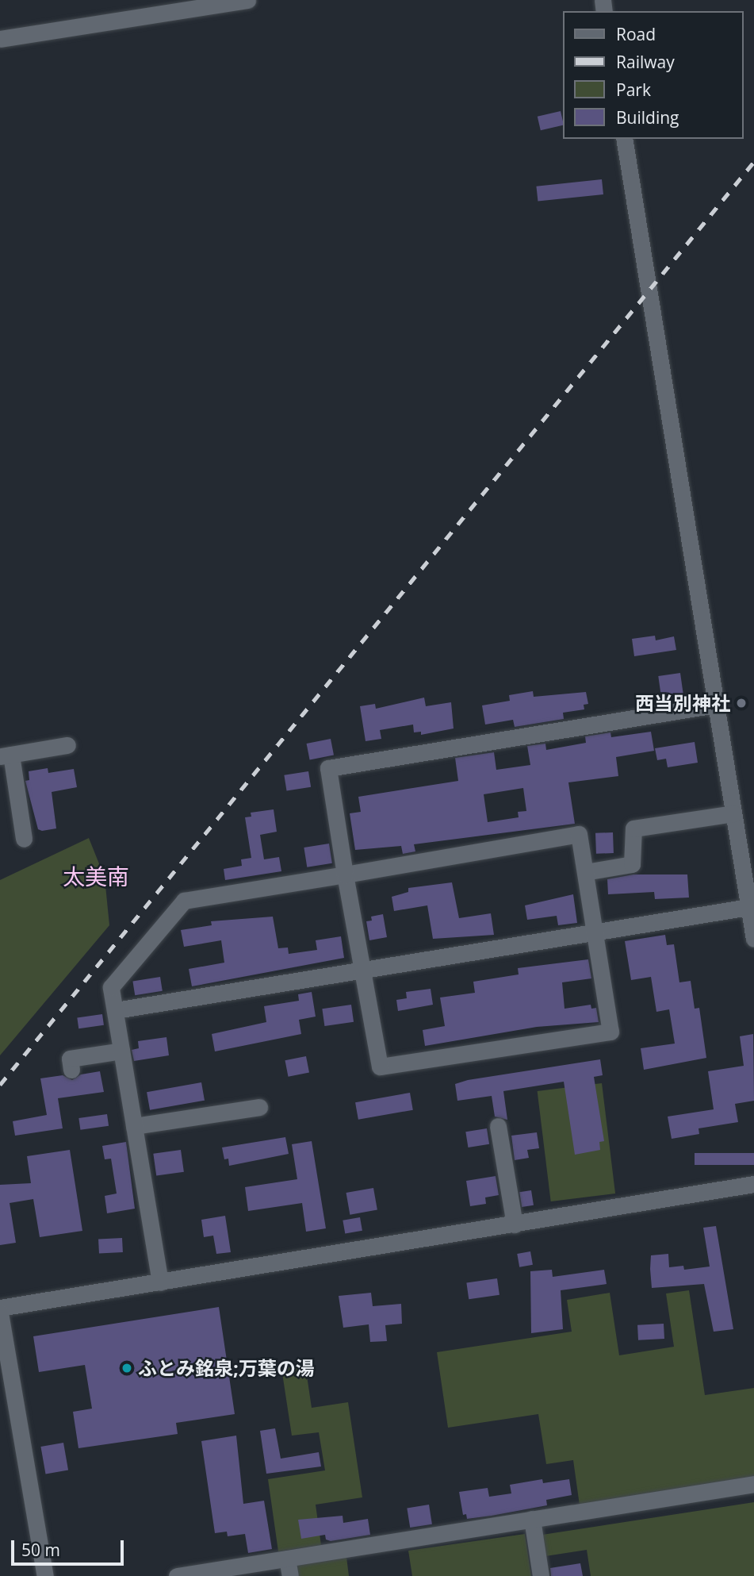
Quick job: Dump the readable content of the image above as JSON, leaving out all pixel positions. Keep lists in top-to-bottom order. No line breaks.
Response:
{"districts":["太美南"],"places":["西当別神社","ふとみ銘泉;万葉の湯"],"legend":["Road","Railway","Park","Building"],"scale_bar":"50 m"}
